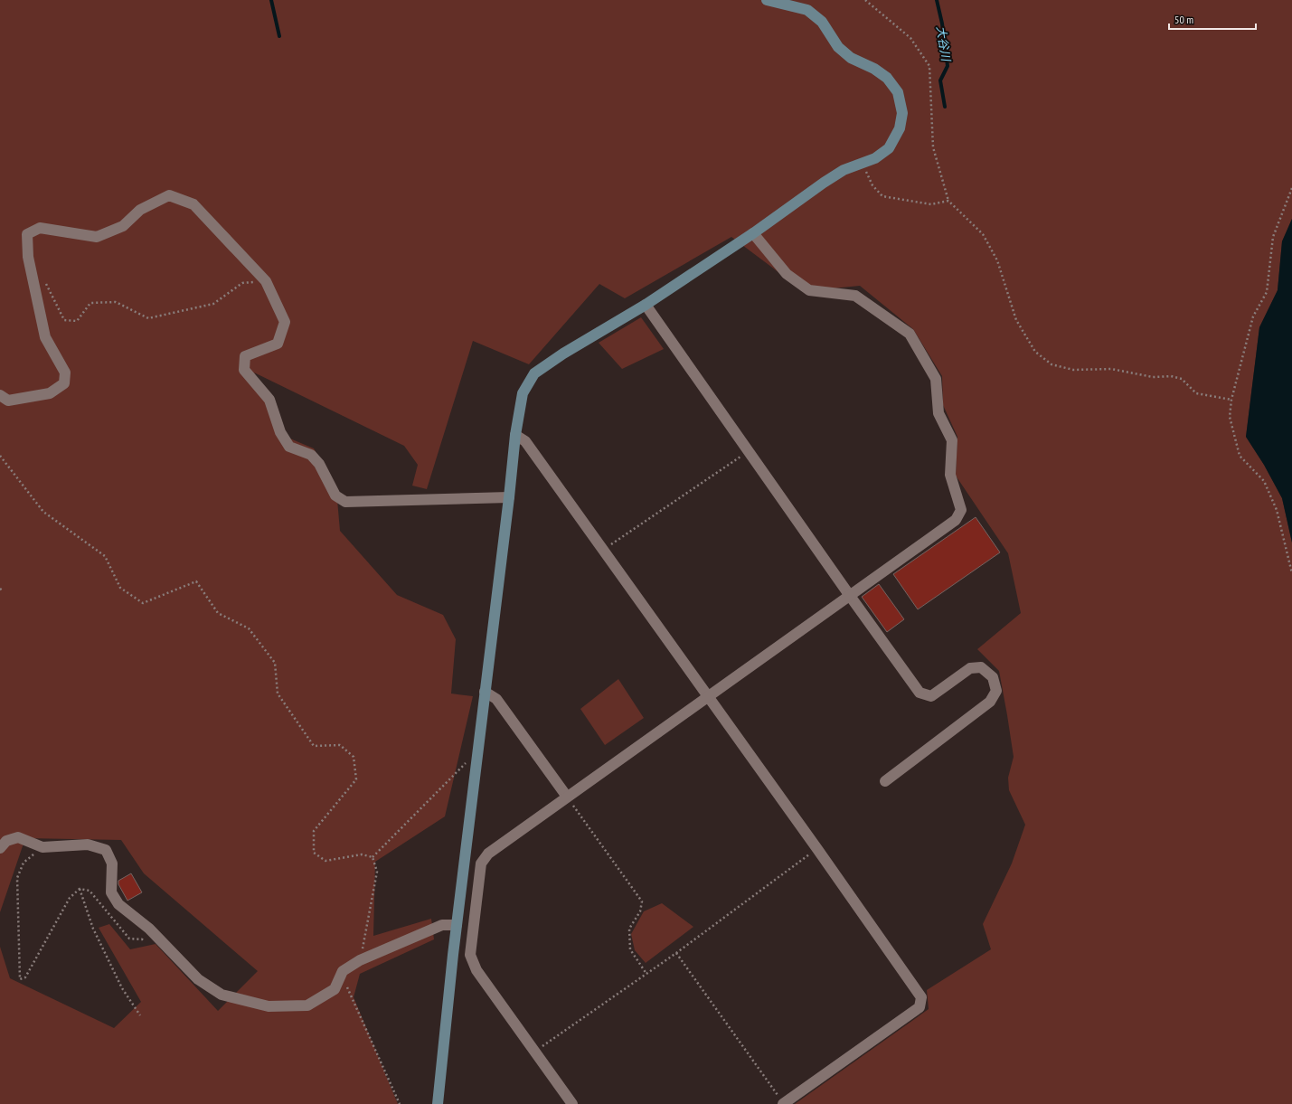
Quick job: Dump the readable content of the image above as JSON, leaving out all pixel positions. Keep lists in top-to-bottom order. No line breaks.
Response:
{"water":["大谷川"],"scale_bar":"50 m"}
